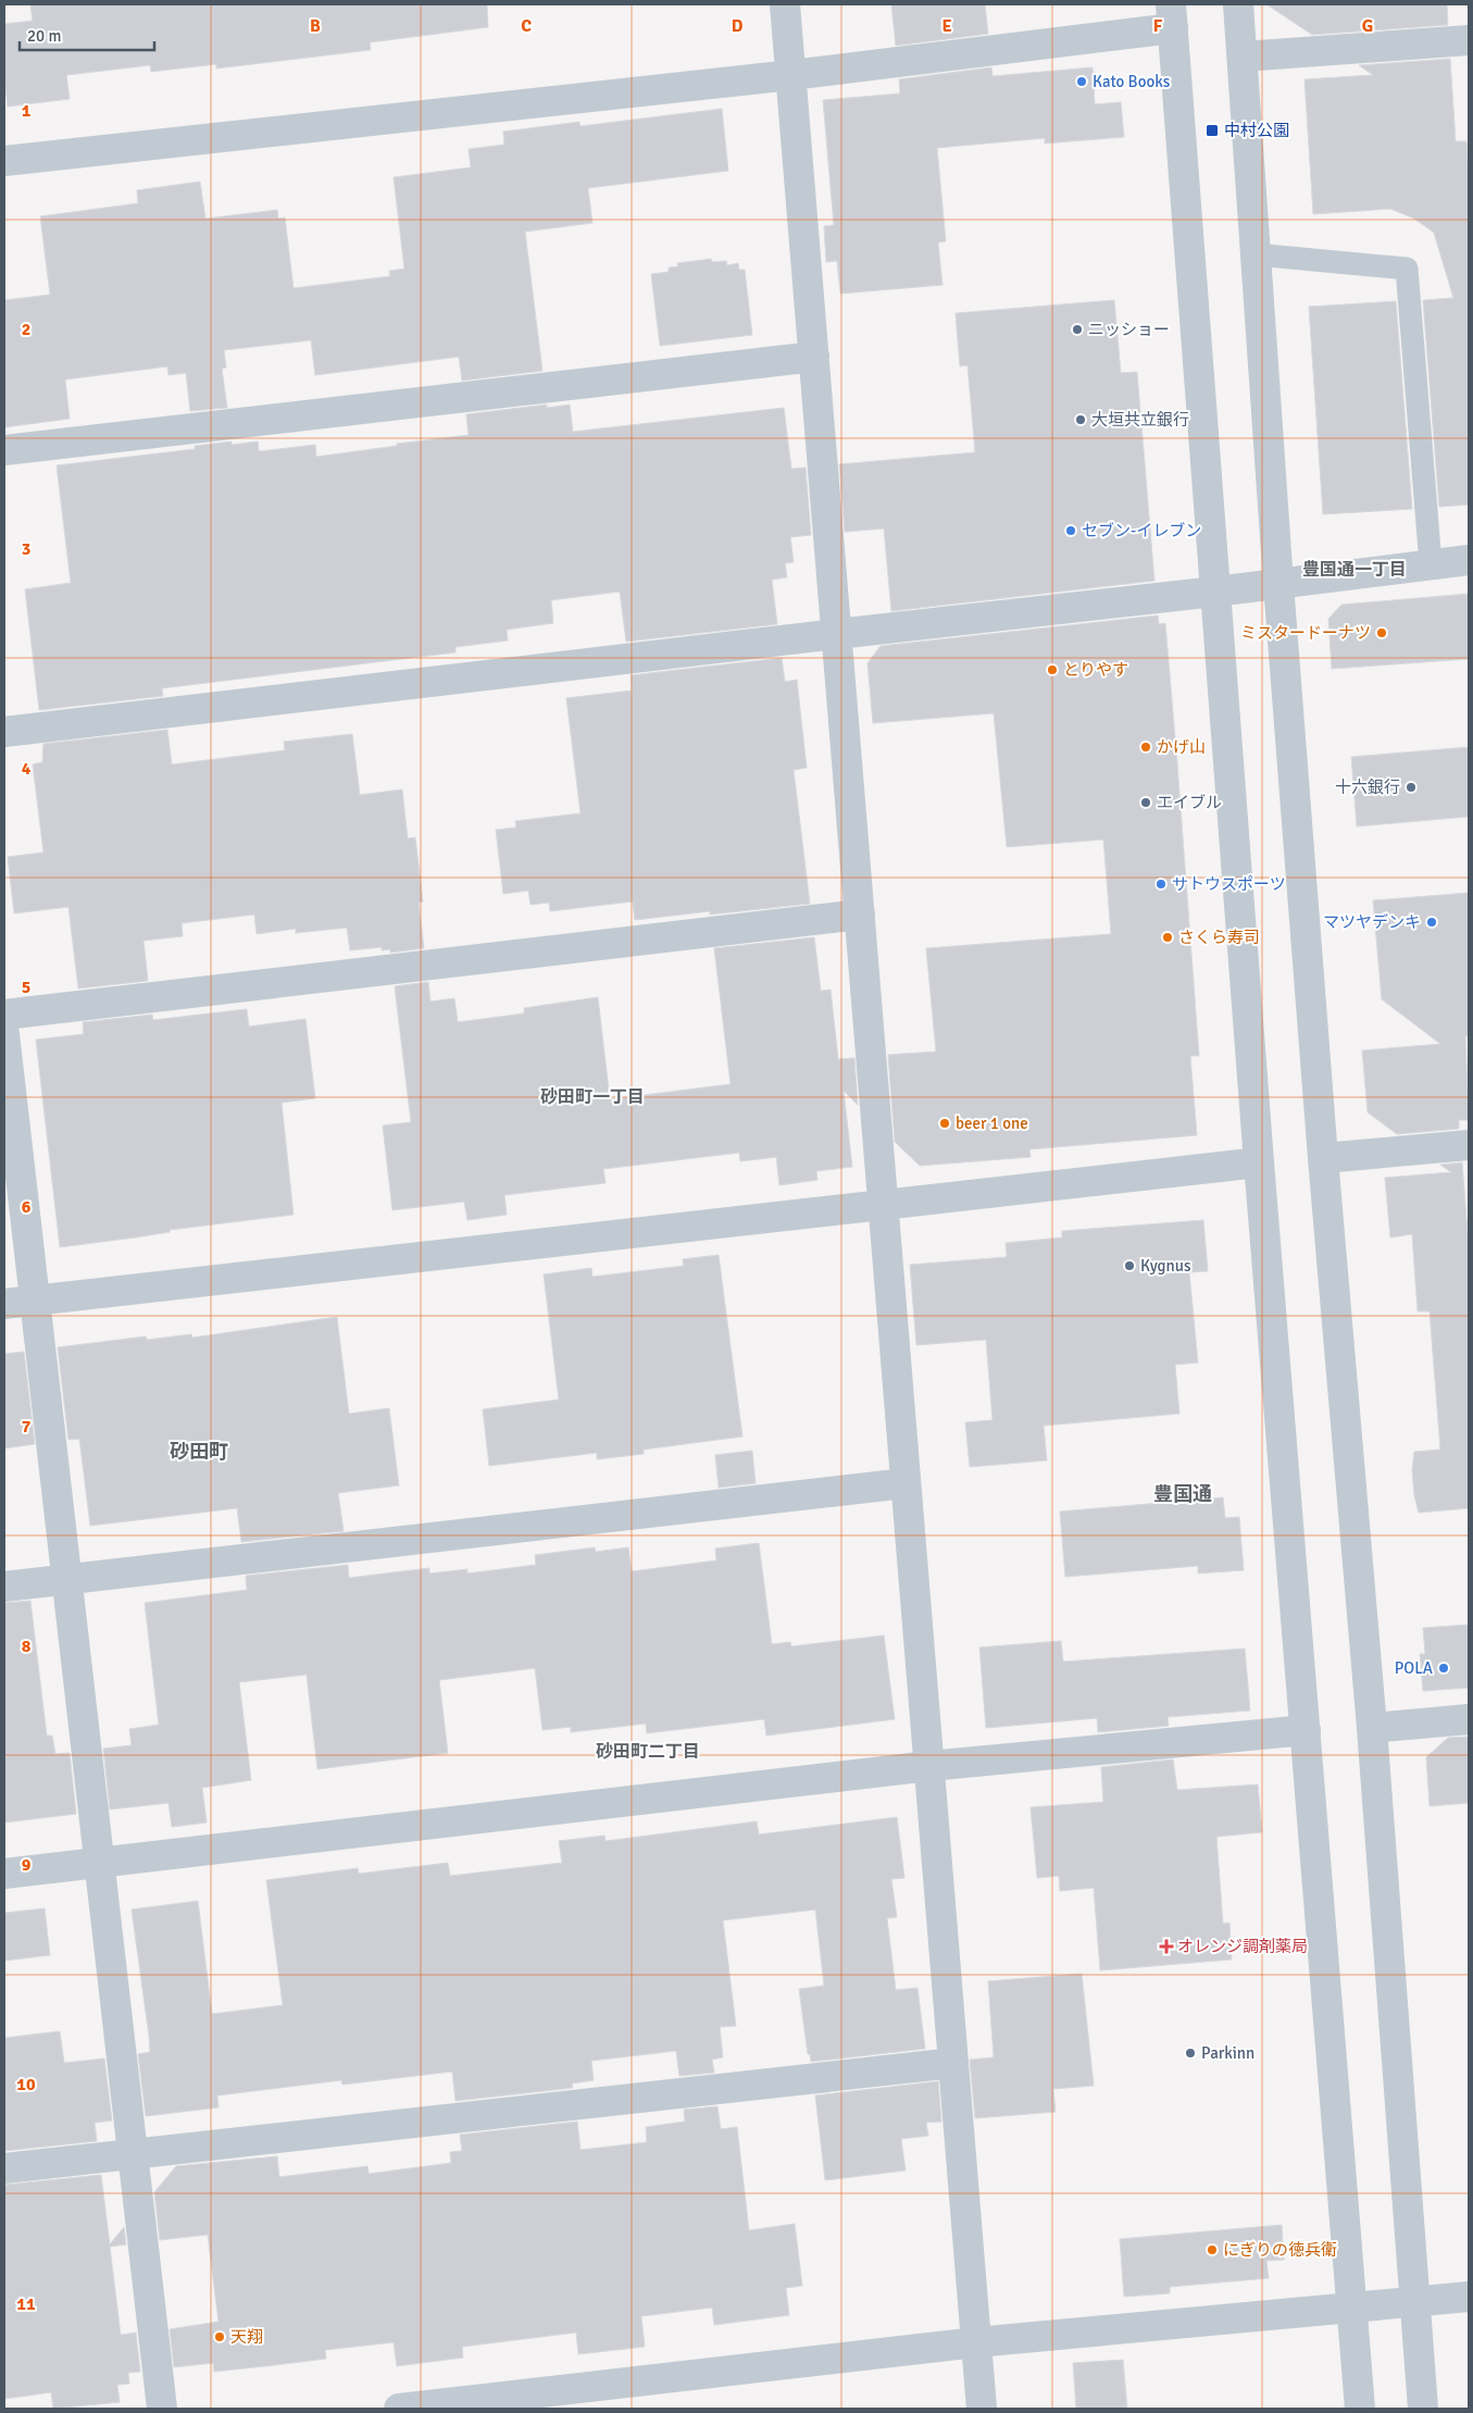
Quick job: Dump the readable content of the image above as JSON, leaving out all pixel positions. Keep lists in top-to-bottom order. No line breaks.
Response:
{"districts":["豊国通一丁目","砂田町一丁目","砂田町","豊国通","砂田町二丁目"],"places":{"other":["Kato Books","ニッショー","大垣共立銀行","セブン-イレブン","ミスタードーナツ","とりやす","かげ山","十六銀行","エイブル","サトウスポーツ","マツヤデンキ","さくら寿司","beer 1 one","Kygnus","POLA","Parkinn","にぎりの徳兵衛","天翔"],"transit":["中村公園"],"health":["オレンジ調剤薬局"]},"scale_bar":"20 m","grid":{"columns":["B","C","D","E","F","G"],"rows":["1","2","3","4","5","6","7","8","9","10","11"]}}
